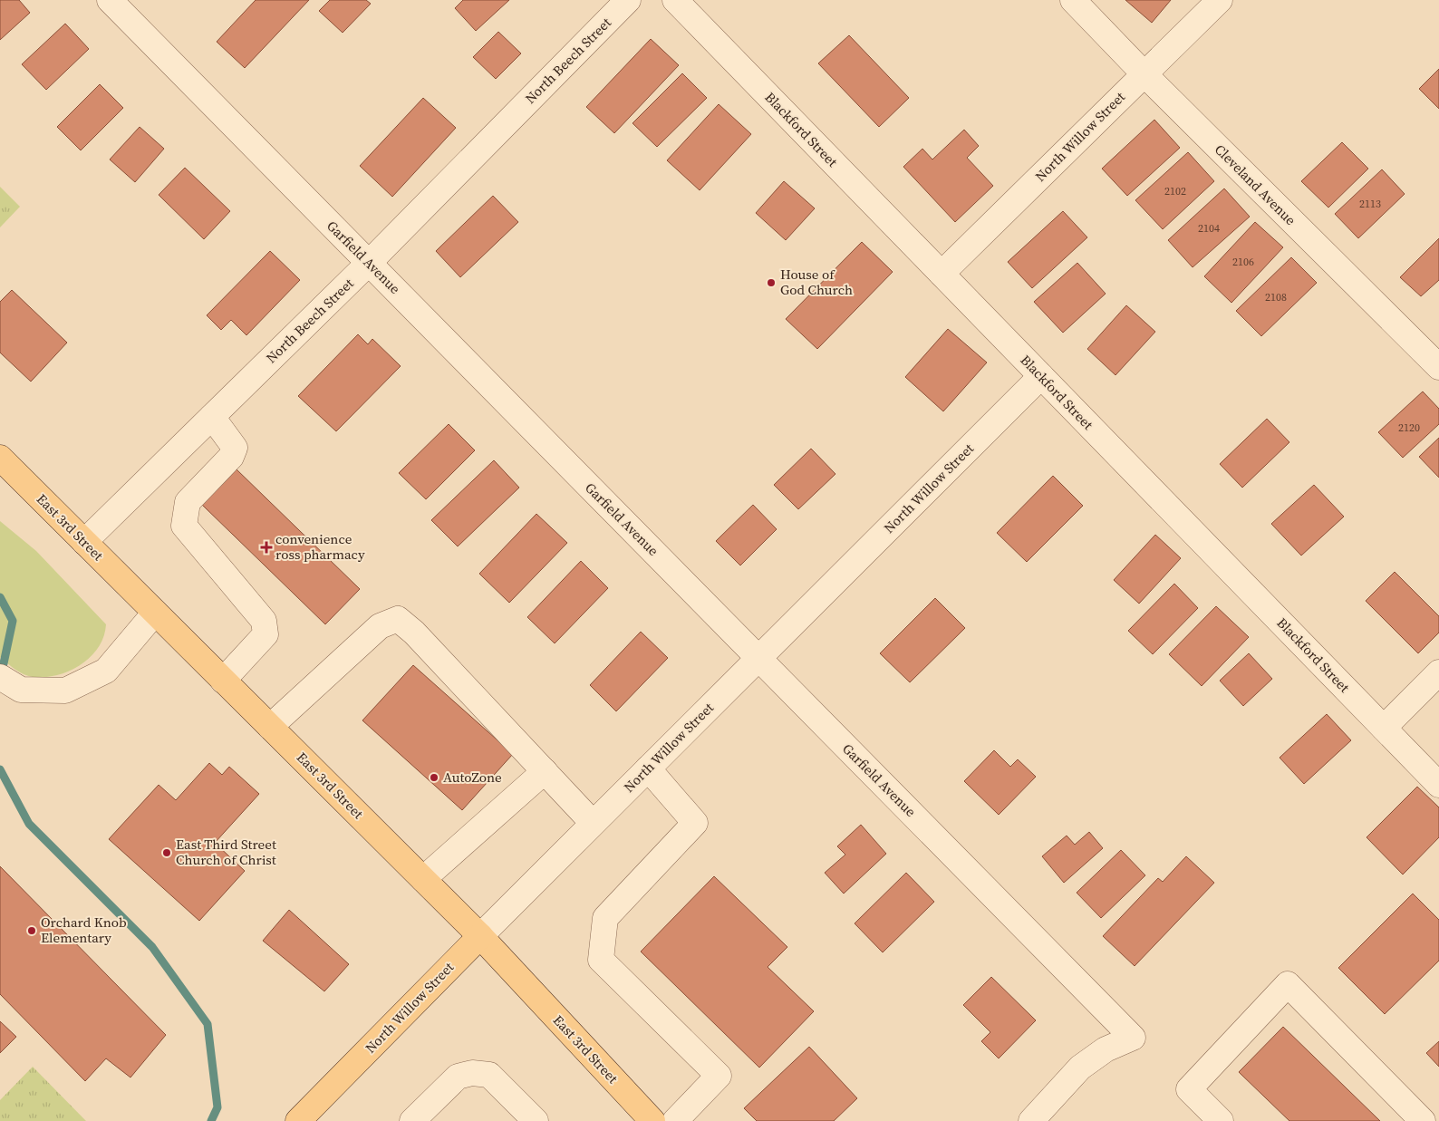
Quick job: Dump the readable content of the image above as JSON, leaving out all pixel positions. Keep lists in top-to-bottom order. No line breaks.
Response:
{"streets":{"main road":["North Willow Street","East 3rd Street"],"street":["North Beech Street","Blackford Street","Cleveland Avenue","Garfield Avenue"]},"crossings":[["North Beech Street","Garfield Avenue"],["North Beech Street","East 3rd Street"],["Blackford Street","North Willow Street"],["North Willow Street","Cleveland Avenue"],["North Willow Street","Garfield Avenue"],["North Willow Street","East 3rd Street"]],"places":{"other":["House of God Church","AutoZone","East Third Street Church of Christ","Orchard Knob Elementary"],"health":["convenience ross pharmacy"]},"house_numbers":["2102","2113","2104","2106","2108","2120"]}
